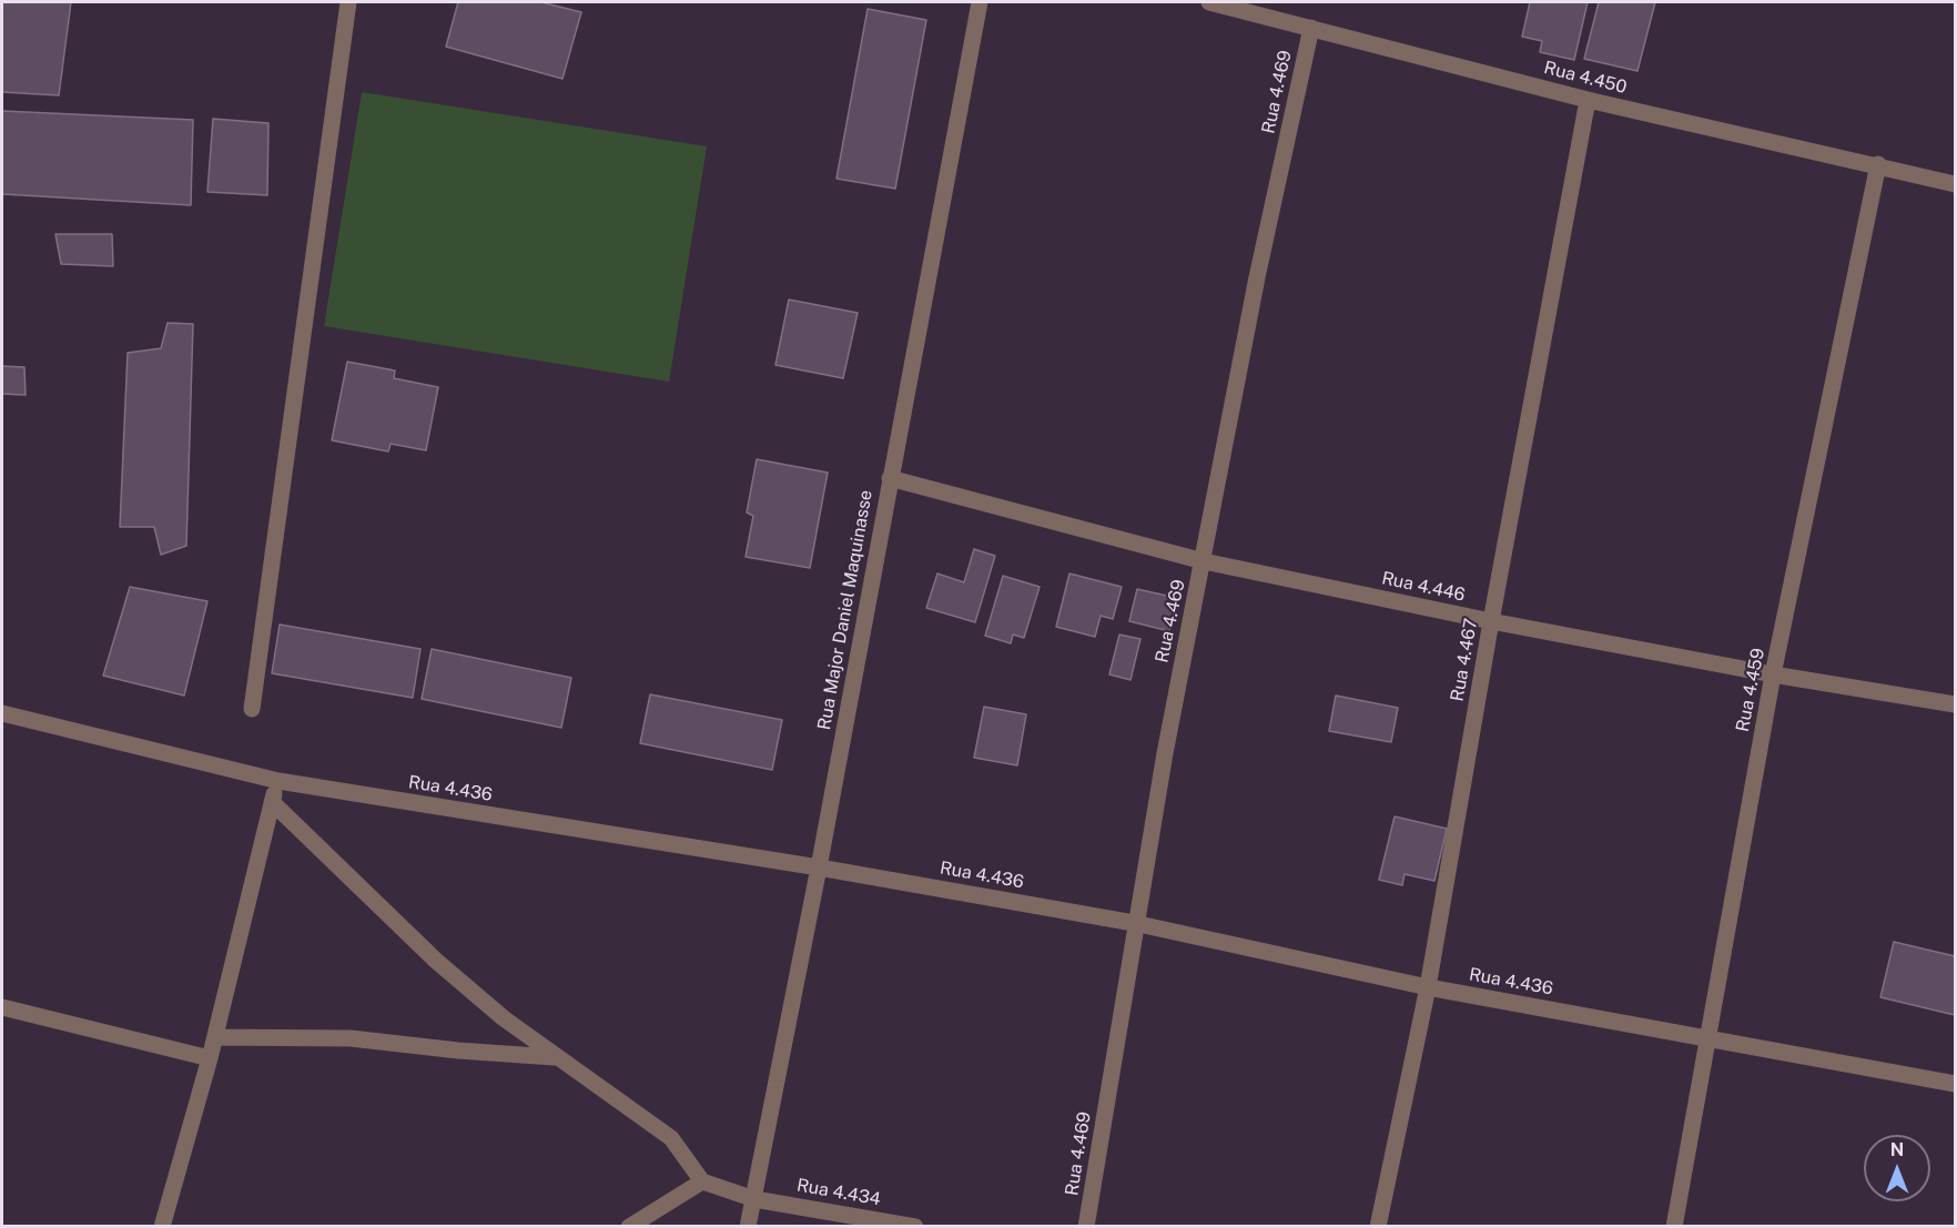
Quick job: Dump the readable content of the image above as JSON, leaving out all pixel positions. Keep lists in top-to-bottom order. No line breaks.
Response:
{"streets":{"street":["Rua 4.450","Rua 4.469","Rua 4.446","Rua Major Daniel Maquinasse","Rua 4.467","Rua 4.459","Rua 4.436","Rua 4.434"]},"crossings":[["Rua 4.450","Rua 4.469"],["Rua 4.450","Rua 4.467"],["Rua 4.450","Rua 4.459"],["Rua 4.469","Rua 4.446"],["Rua 4.469","Rua 4.436"],["Rua 4.446","Rua Major Daniel Maquinasse"],["Rua 4.446","Rua 4.467"],["Rua 4.446","Rua 4.459"],["Rua Major Daniel Maquinasse","Rua 4.436"],["Rua Major Daniel Maquinasse","Rua 4.434"],["Rua 4.467","Rua 4.436"],["Rua 4.459","Rua 4.436"]],"north":"top"}
